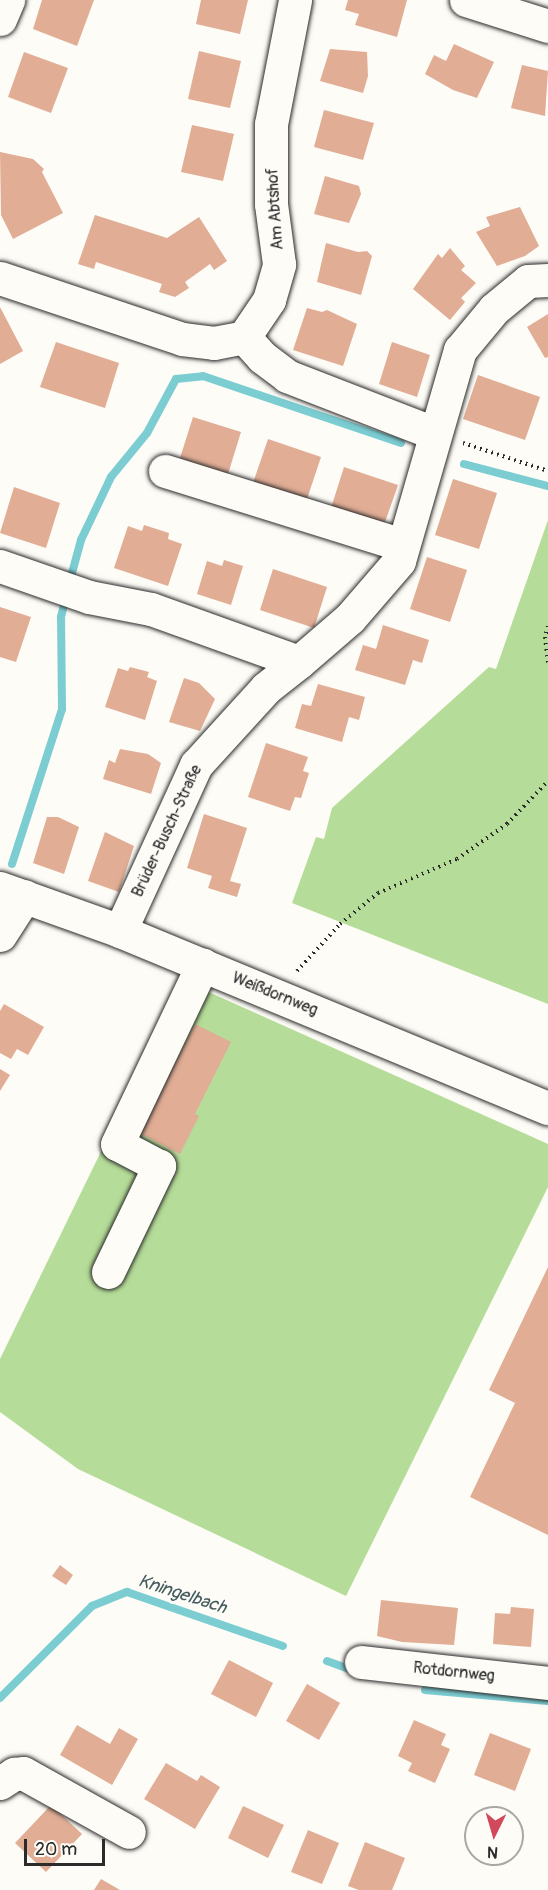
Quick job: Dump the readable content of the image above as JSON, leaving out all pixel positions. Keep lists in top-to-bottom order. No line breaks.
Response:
{"streets":{"street":["Am Abtshof","Brüder-Busch-Straße","Weißdornweg","Rotdornweg"]},"crossings":[["Brüder-Busch-Straße","Weißdornweg"]],"water":["Kningelbach"],"scale_bar":"20 m","north":"bottom"}
